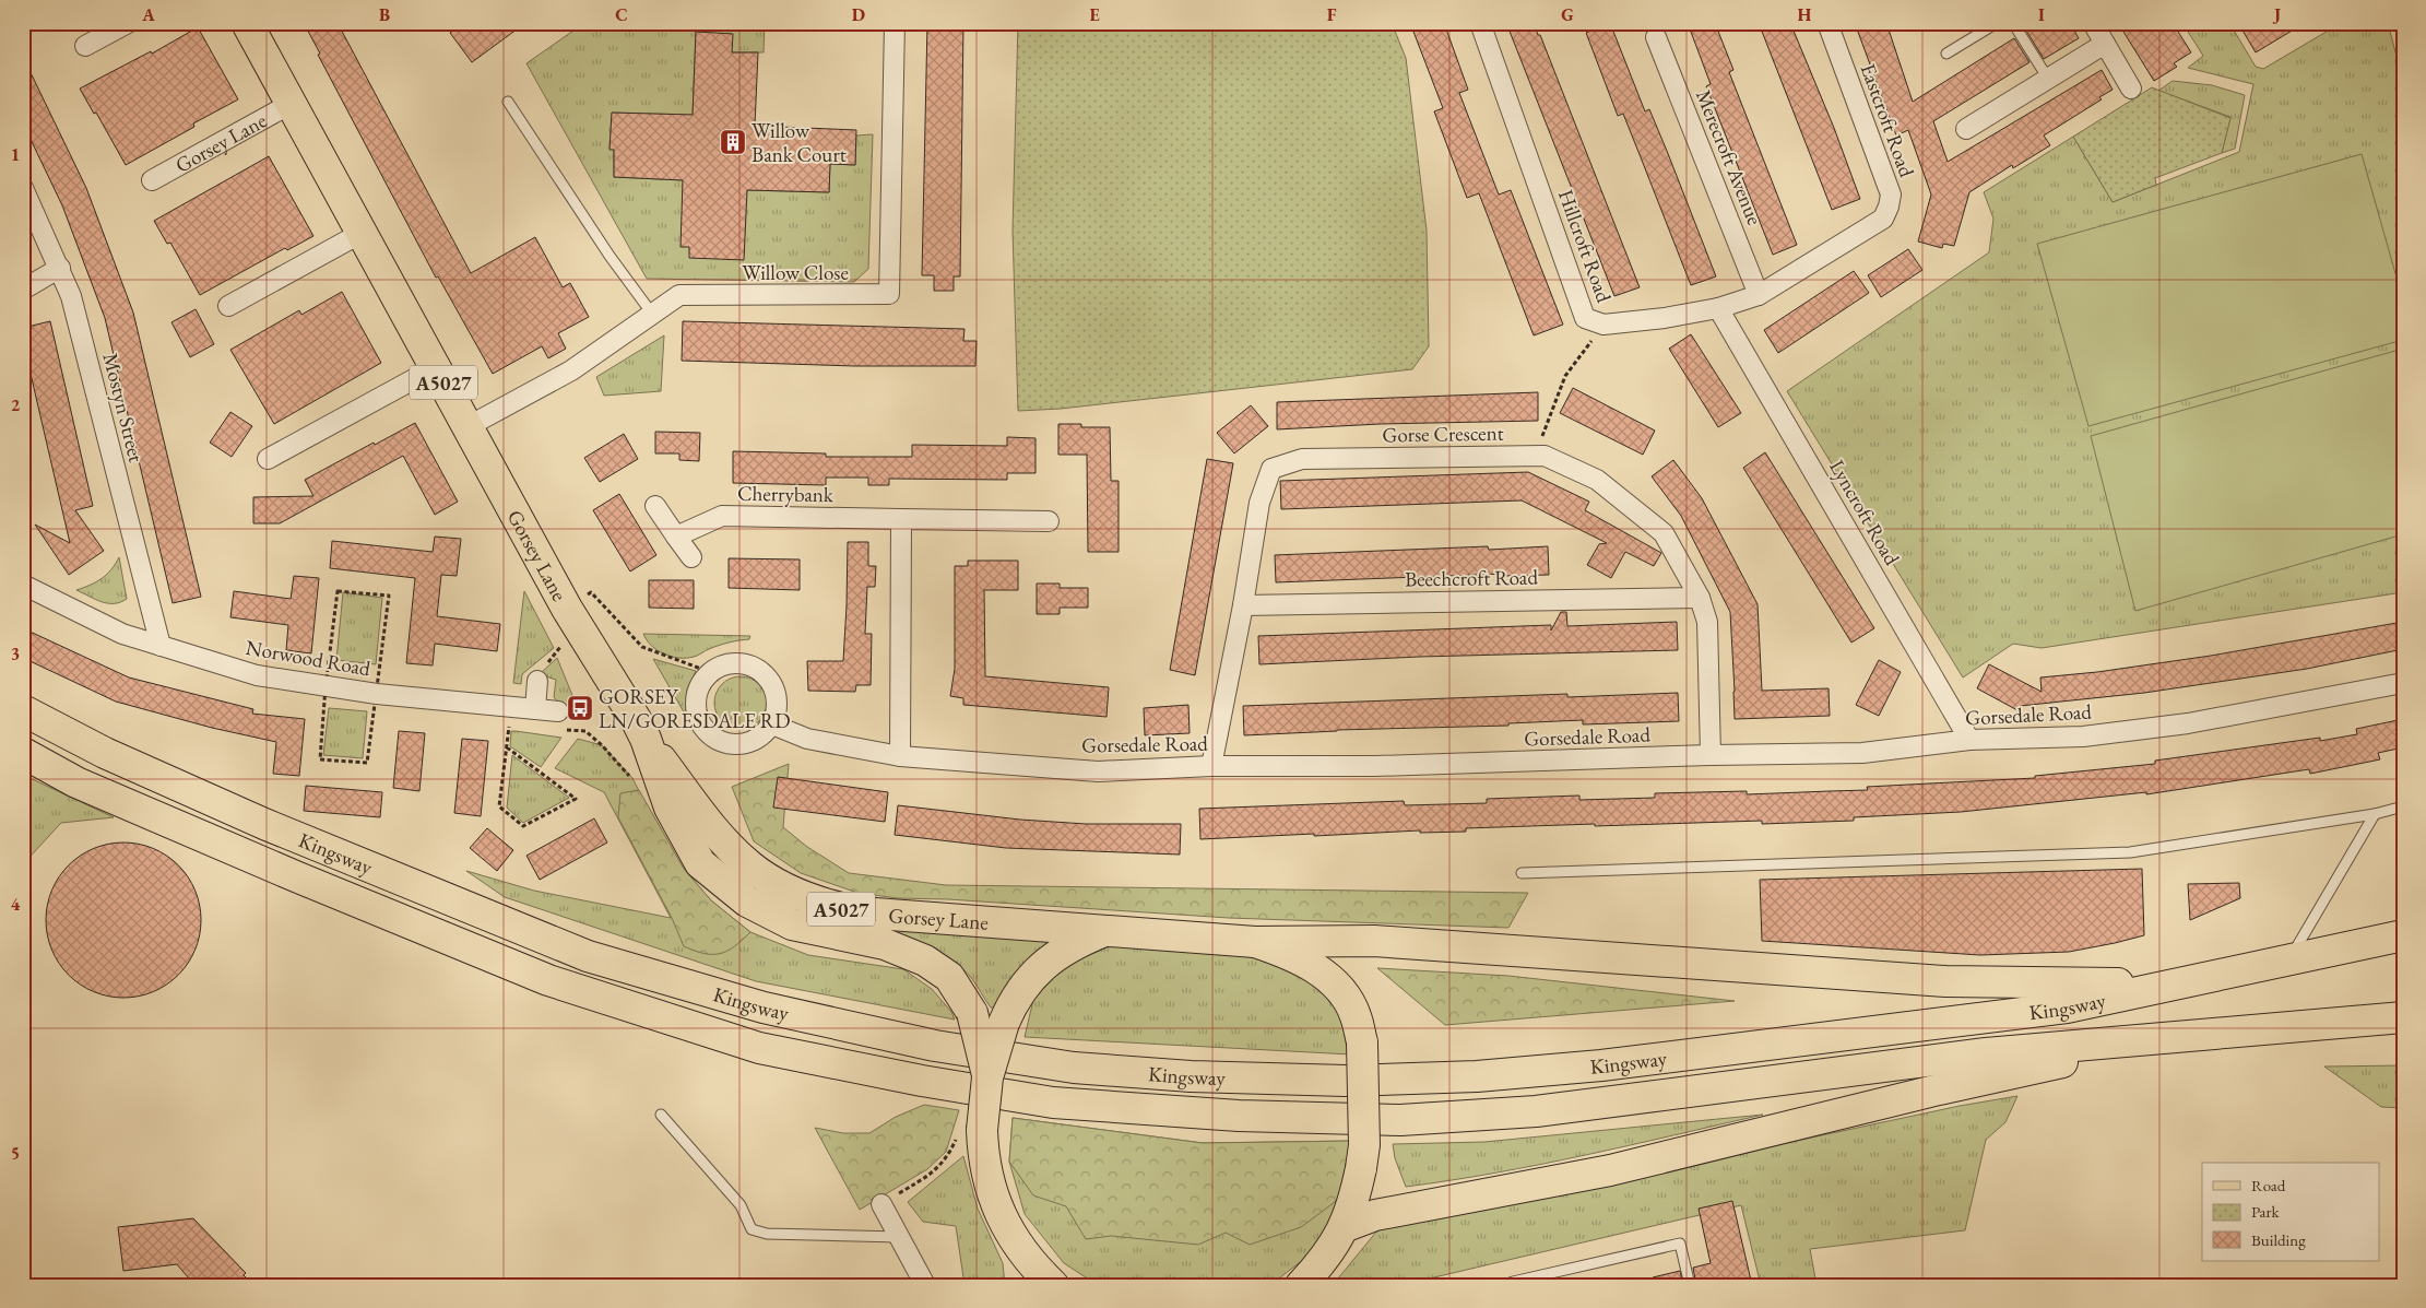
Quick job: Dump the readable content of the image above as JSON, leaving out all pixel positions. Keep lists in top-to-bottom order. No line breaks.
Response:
{"streets":{"main road":["Gorsey Lane","A5027","Kingsway"],"street":["Eastcroft Road","Merecroft Avenue","Hillcroft Road","Willow Close","Mostyn Street","Gorse Crescent","Cherrybank","Lyncroft Road","Beechcroft Road","Norwood Road","Gorsedale Road"]},"crossings":[["Eastcroft Road","Merecroft Avenue"],["Eastcroft Road","Hillcroft Road"],["Gorsey Lane","Willow Close"],["Merecroft Avenue","Hillcroft Road"],["Hillcroft Road","Lyncroft Road"],["Mostyn Street","Norwood Road"],["Gorse Crescent","Beechcroft Road"],["Gorse Crescent","Gorsedale Road"],["Lyncroft Road","Gorsedale Road"]],"places":{"building":["Willow Bank Court"],"bus stop":["GORSEY LN/GORESDALE RD"]},"legend":["Road","Park","Building"],"grid":{"columns":["A","B","C","D","E","F","G","H","I","J"],"rows":["1","2","3","4","5"]}}
